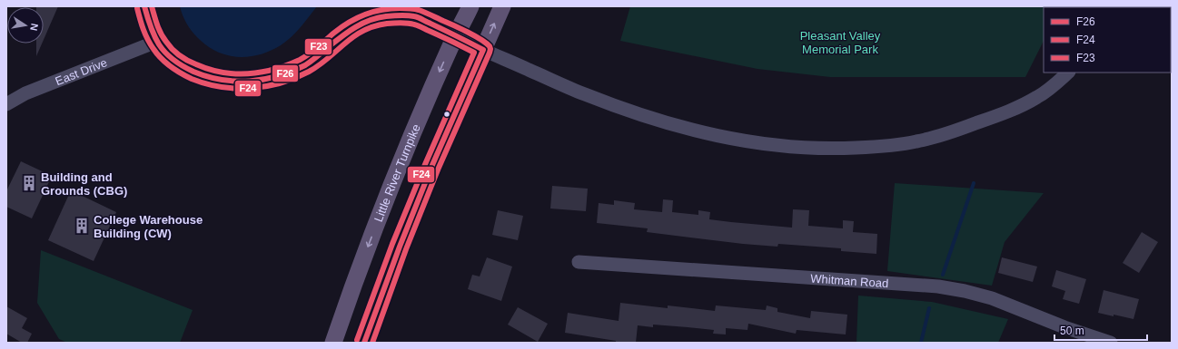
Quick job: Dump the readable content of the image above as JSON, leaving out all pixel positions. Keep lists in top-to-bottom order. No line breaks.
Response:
{"streets":{"main road":["Little River Turnpike"],"street":["East Drive","Whitman Road"]},"parks":["Pleasant Valley Memorial Park"],"places":{"building":["Building and Grounds (CBG)","College Warehouse Building (CW)"]},"lines":["transit line F26","transit line F23","transit line F24"],"legend":["F26","F24","F23"],"scale_bar":"50 m","north":"right"}
